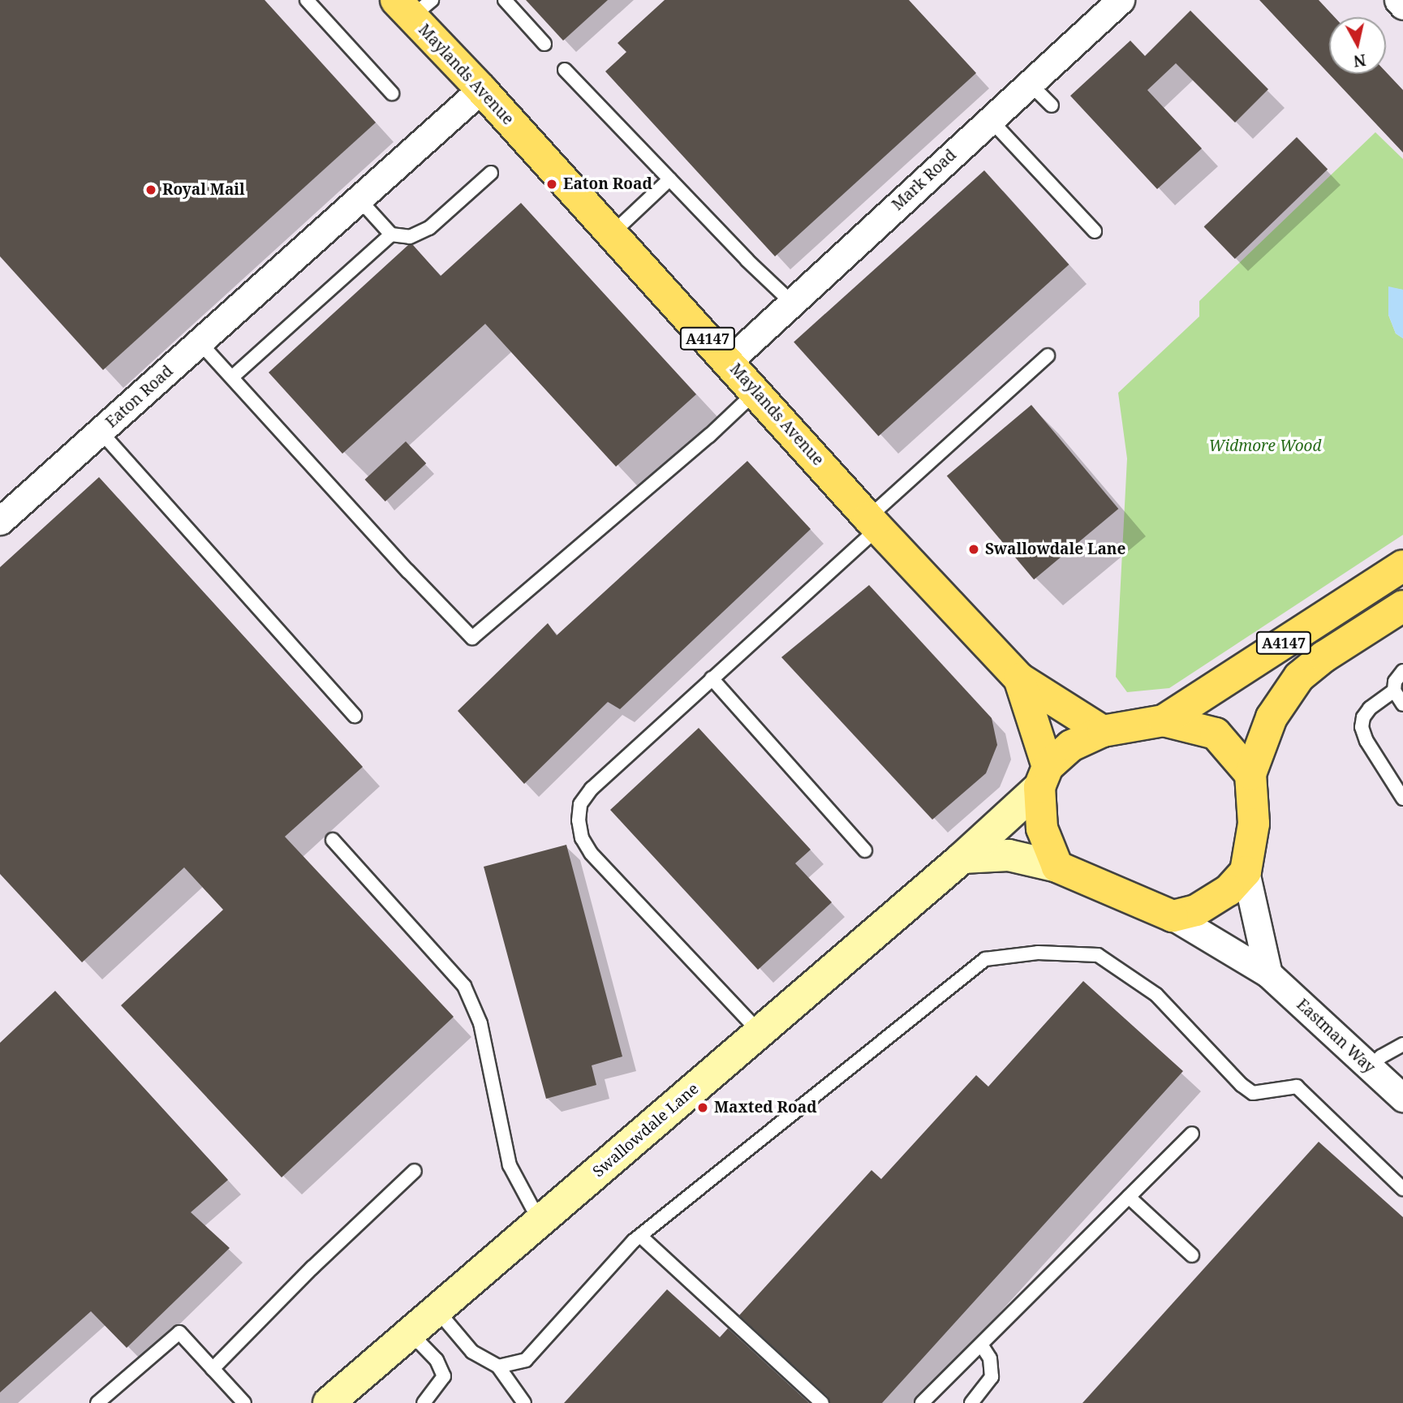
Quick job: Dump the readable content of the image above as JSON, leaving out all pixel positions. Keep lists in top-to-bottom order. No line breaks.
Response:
{"streets":{"main road":["Maylands Avenue","A4147"],"street":["Mark Road","Eaton Road","Eastman Way","Swallowdale Lane"]},"crossings":[["Maylands Avenue","Mark Road"],["Maylands Avenue","Eaton Road"],["Maylands Avenue","Swallowdale Lane"]],"parks":["Widmore Wood"],"places":["Eaton Road","Royal Mail","Swallowdale Lane","Maxted Road"],"north":"bottom"}
